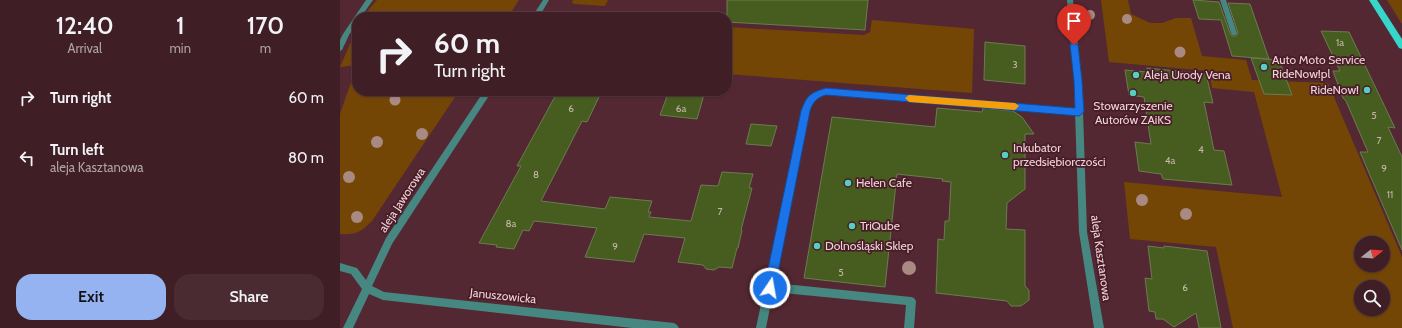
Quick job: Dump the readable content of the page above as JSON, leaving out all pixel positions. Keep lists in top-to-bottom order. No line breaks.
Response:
{"streets":{"street":["aleja Jaworowa","aleja Kasztanowa","Januszowicka"]},"crossings":[["aleja Jaworowa","Januszowicka"]],"places":["Auto Moto Service RideNow!pl","Aleja Urody Vena","RideNow!","Stowarzyszenie Autorów ZAiKS","Inkubator przedsiębiorczości","Helen Cafe","TriQube","Dolnośląski Sklep"],"house_numbers":["1a","3","6","6a","5","7","4","4a","9","8","11","7","8a","9","5","6"],"north":"right","page":{"eta":["12:40","Arrival","1","min","170","m"],"turn":["60 m","Turn right"],"list":[{"name":"Turn right","value":"60 m"},{"name":"Turn left","note":"aleja Kasztanowa","value":"80 m"}],"buttons":["Exit","Share"]}}
